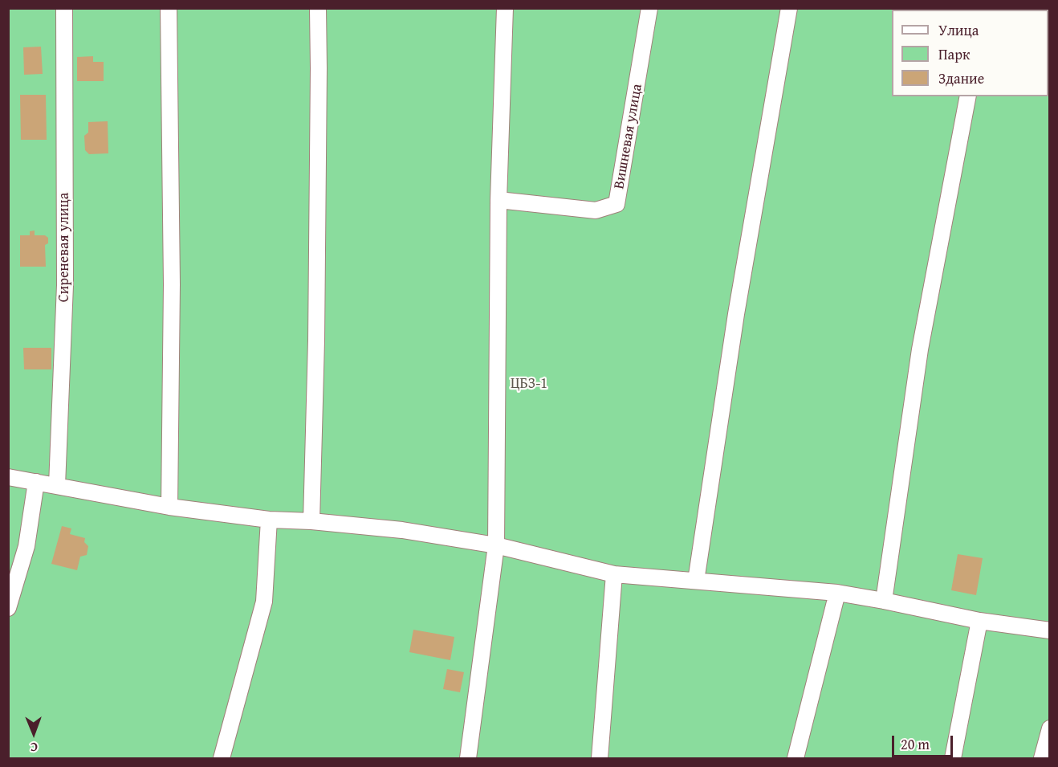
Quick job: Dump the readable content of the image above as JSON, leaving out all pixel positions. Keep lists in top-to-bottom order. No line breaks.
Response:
{"streets":{"street":["Вишневая улица","Сиреневая улица"]},"parks":["ЦБЗ-1"],"legend":["Улица","Парк","Здание"],"scale_bar":"20 m","north":"bottom"}
